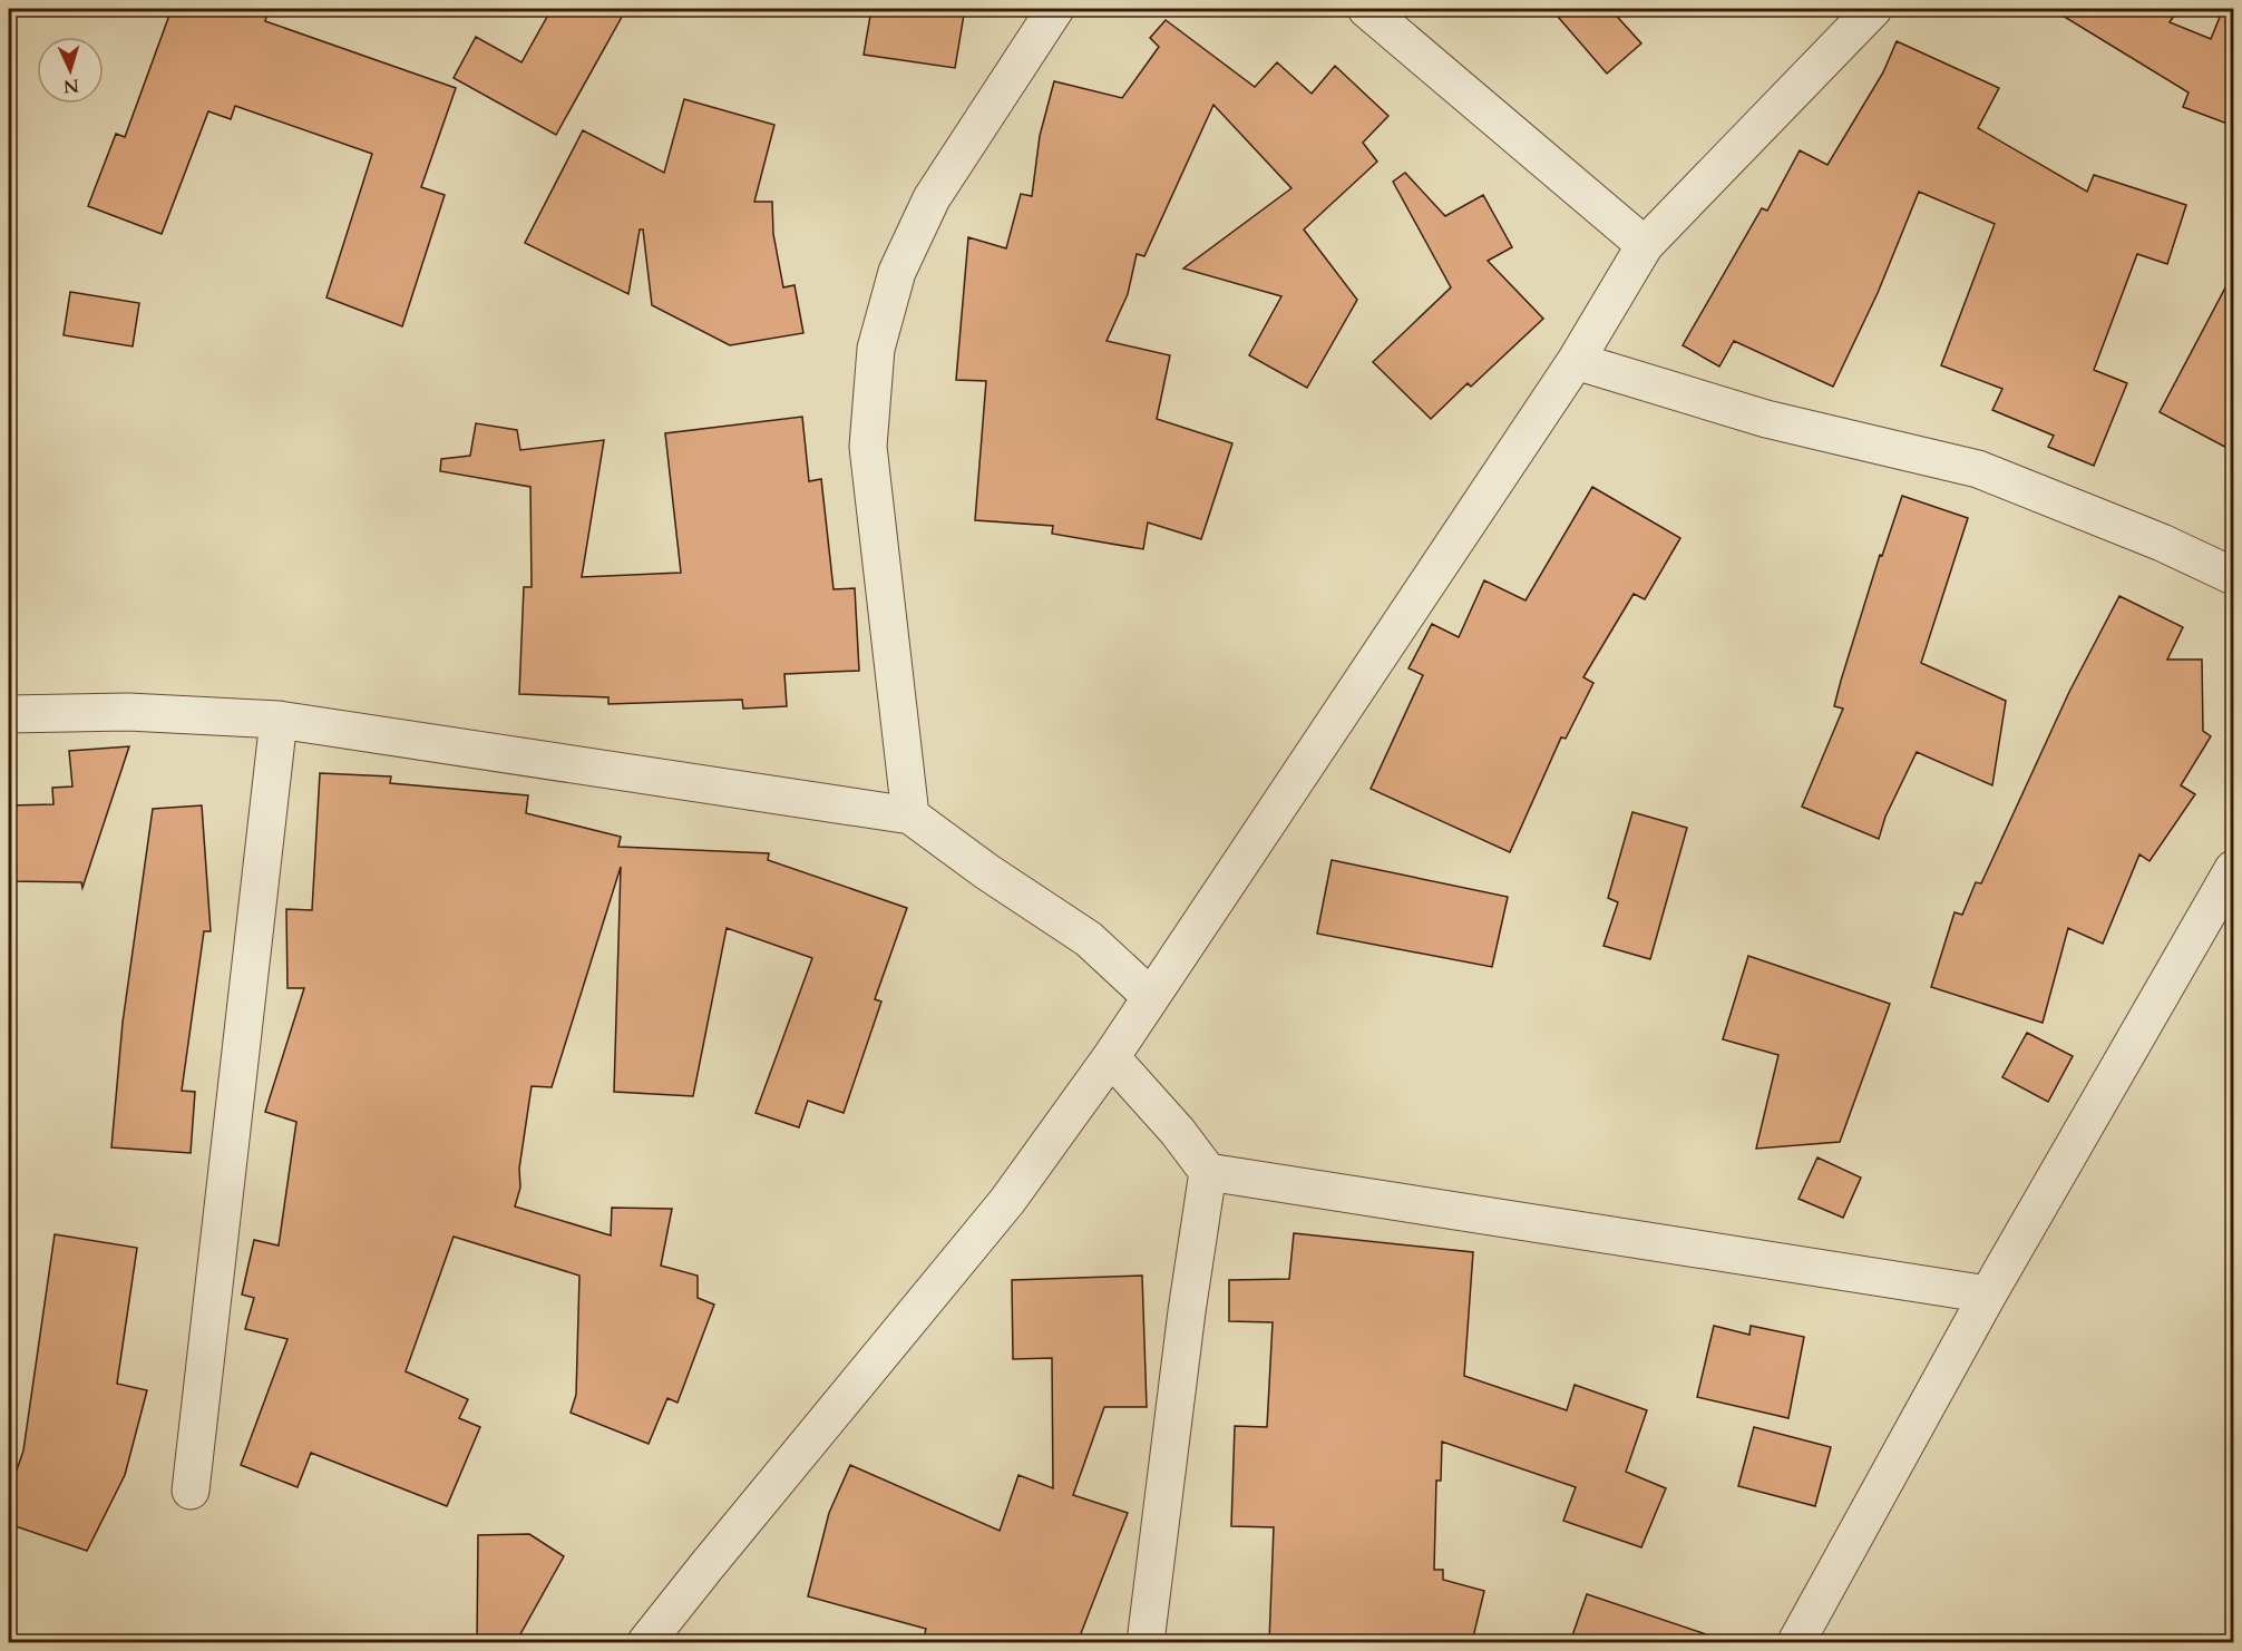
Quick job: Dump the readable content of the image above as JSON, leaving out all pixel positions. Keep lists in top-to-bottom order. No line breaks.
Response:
{"north":"bottom"}
